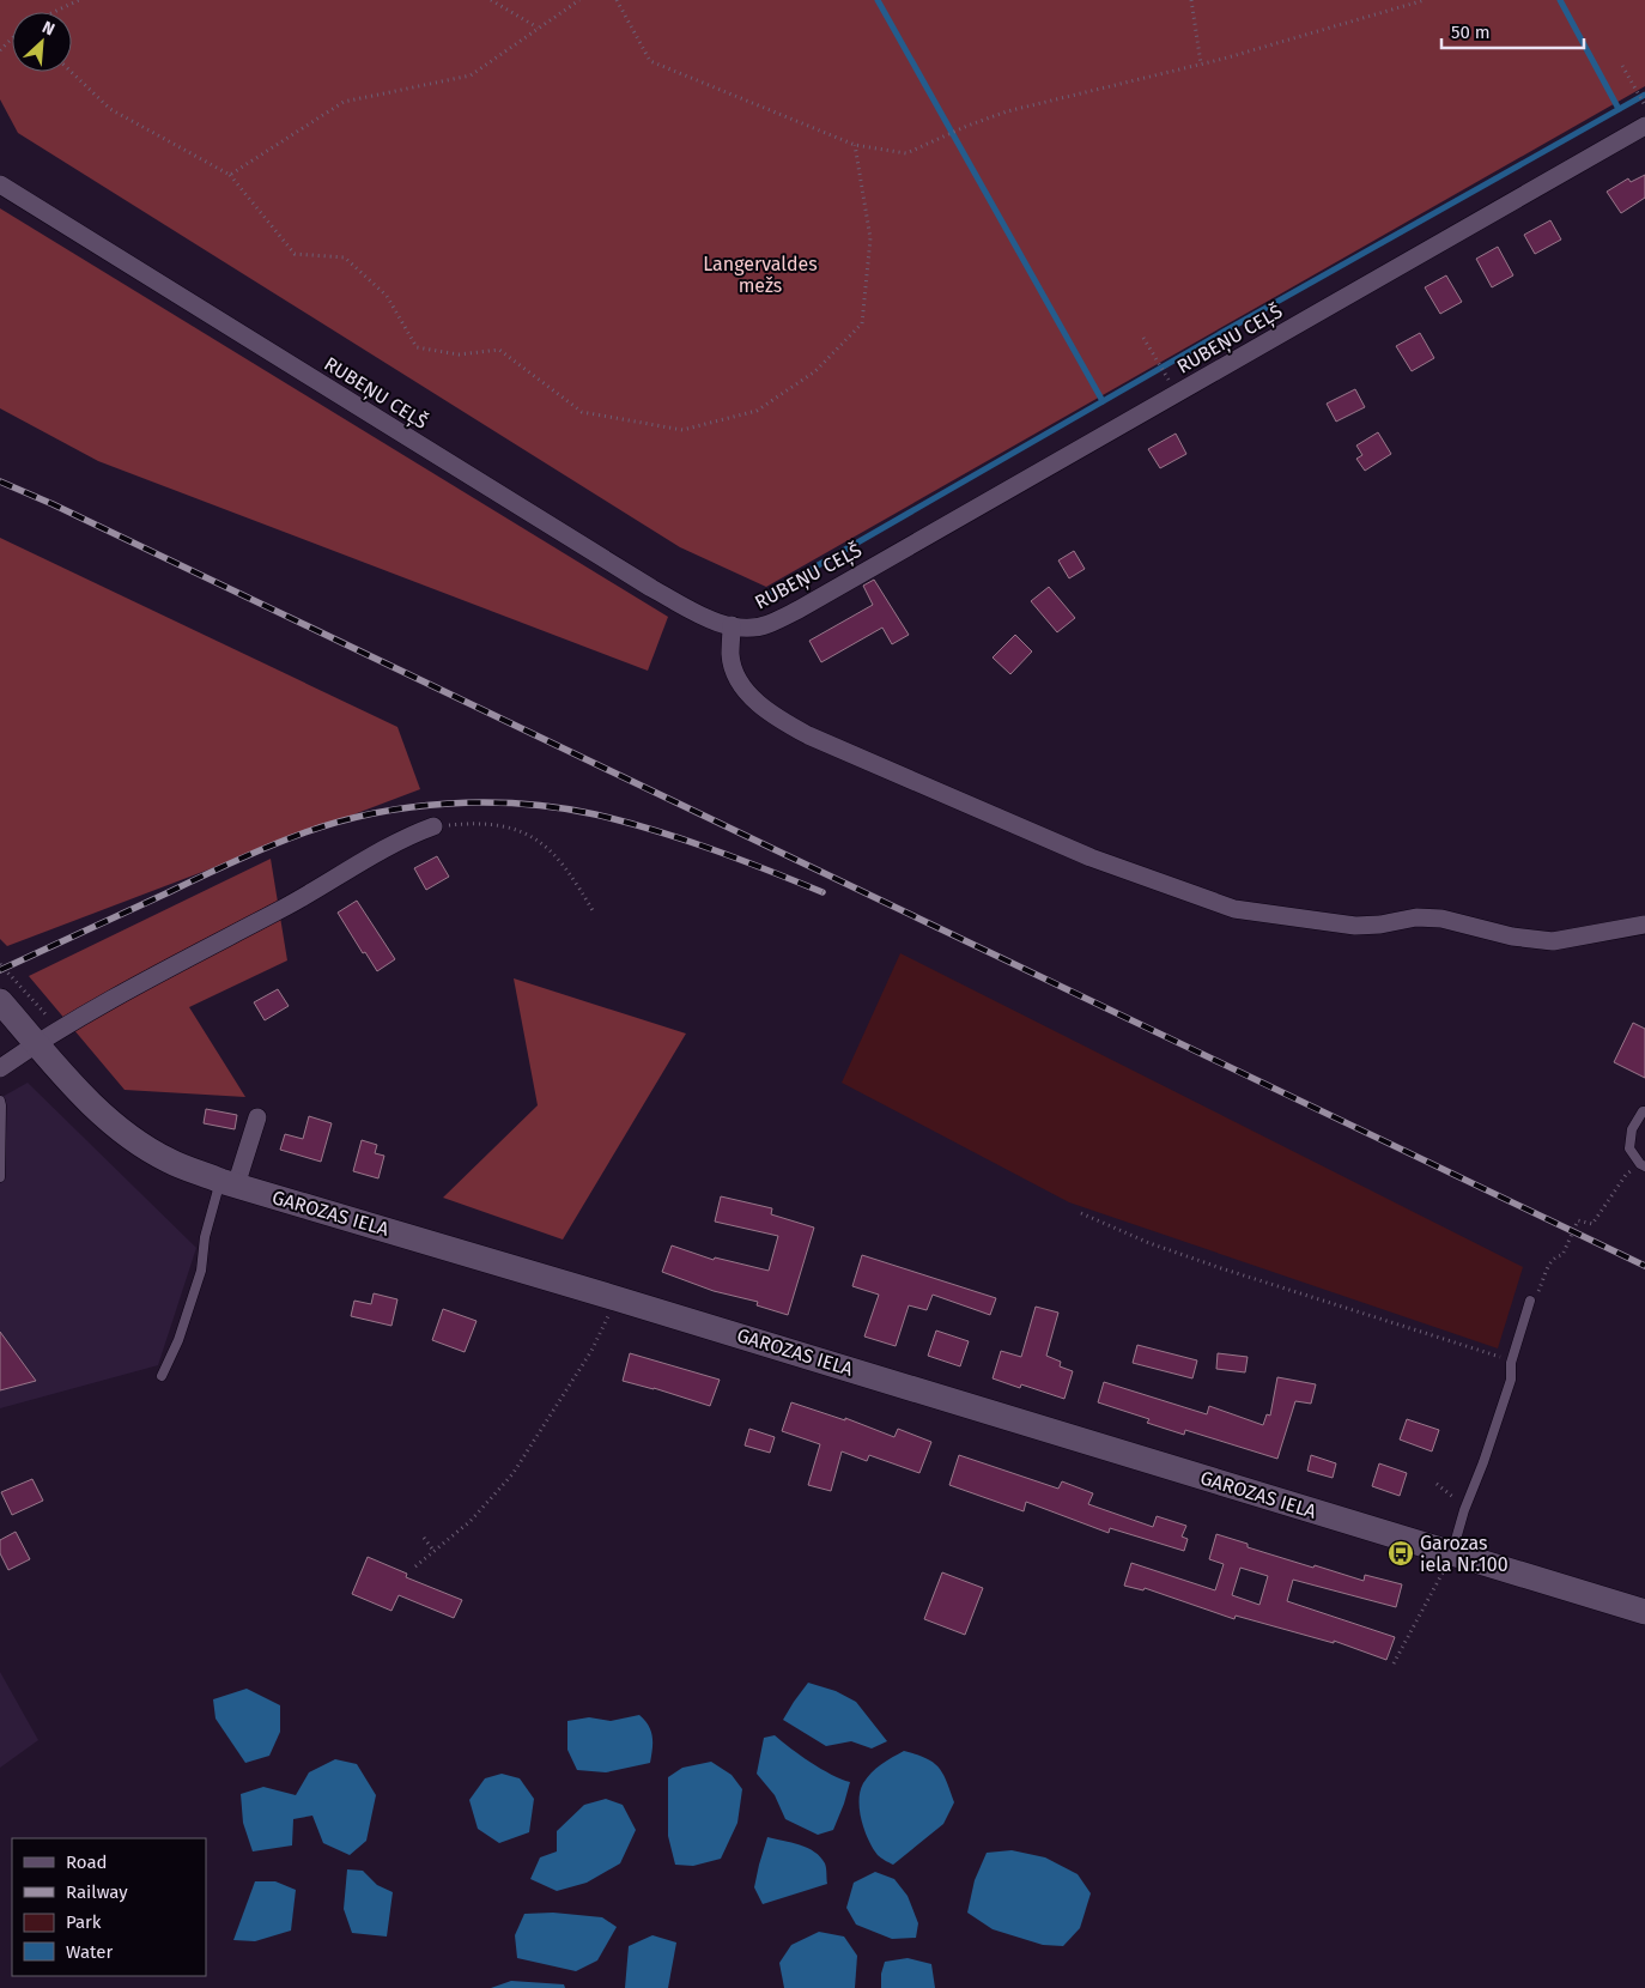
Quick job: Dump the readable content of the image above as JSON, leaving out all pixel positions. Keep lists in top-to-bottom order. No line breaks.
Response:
{"streets":{"main road":["GAROZAS IELA"],"street":["RUBEŅU CEĻŠ"]},"parks":["Langervaldes mežs"],"places":{"bus stop":["Garozas iela Nr.100"]},"legend":["Road","Railway","Park","Water"],"scale_bar":"50 m","north":"top right"}
